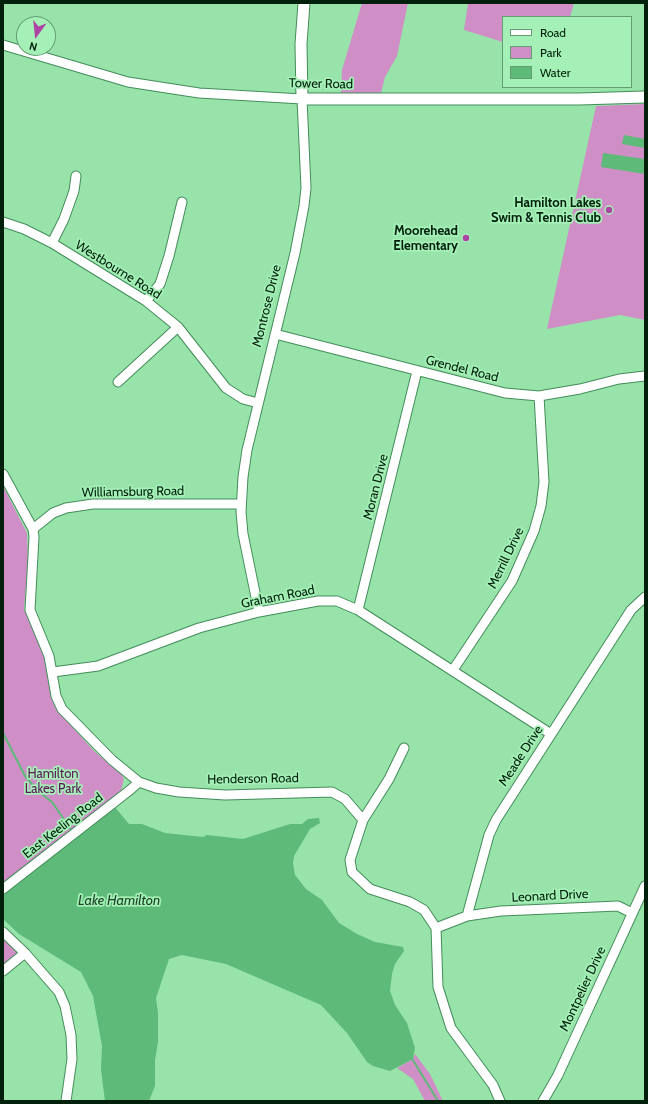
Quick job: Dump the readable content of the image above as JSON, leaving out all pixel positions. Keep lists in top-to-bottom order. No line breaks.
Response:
{"streets":{"street":["Tower Road","Westbourne Road","Montrose Drive","Grendel Road","Moran Drive","Williamsburg Road","Merrill Drive","Graham Road","Meade Drive","Henderson Road","East Keeling Road","Leonard Drive","Montpelier Drive"]},"crossings":[["Tower Road","Montrose Drive"],["Westbourne Road","Montrose Drive"],["Montrose Drive","Grendel Road"],["Montrose Drive","Williamsburg Road"],["Montrose Drive","Graham Road"],["Grendel Road","Moran Drive"],["Grendel Road","Merrill Drive"],["Moran Drive","Graham Road"],["Williamsburg Road","Henderson Road"],["Merrill Drive","Graham Road"],["Graham Road","Meade Drive"],["Graham Road","Henderson Road"],["Meade Drive","Leonard Drive"],["Henderson Road","East Keeling Road"],["Leonard Drive","Montpelier Drive"]],"water":["Lake Hamilton"],"parks":["Hamilton Lakes Park"],"places":["Hamilton Lakes Swim & Tennis Club","Moorehead Elementary"],"legend":["Road","Park","Water"],"north":"bottom"}
